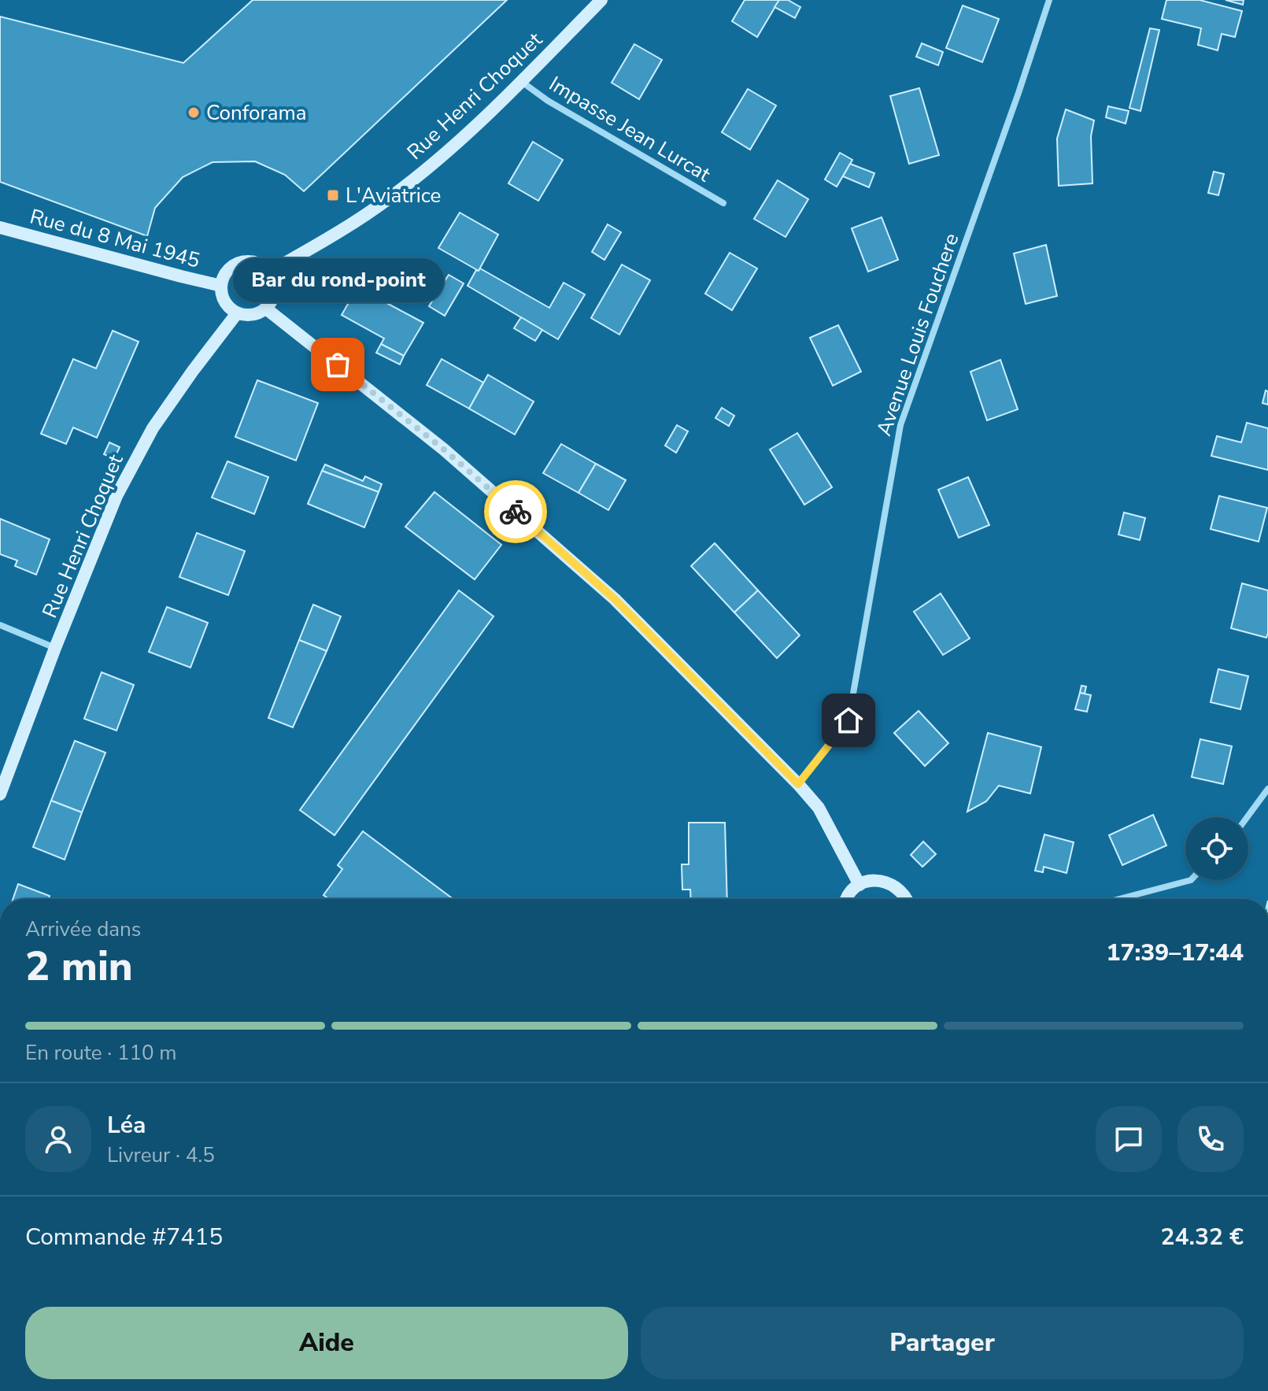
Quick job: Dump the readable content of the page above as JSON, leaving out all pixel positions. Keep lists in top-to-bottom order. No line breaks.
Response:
{"streets":{"street":["Rue Henri Choquet","Impasse Jean Lurcat","Rue du 8 Mai 1945","Avenue Louis Fouchere"]},"crossings":[["Rue Henri Choquet","Impasse Jean Lurcat"],["Rue Henri Choquet","Rue du 8 Mai 1945"]],"places":{"other":["Conforama","Bar du rond-point"],"transit":["L'Aviatrice"]},"page":{"bubble":"Bar du rond-point","heading":["2 min","Arrivée dans","17:39–17:44"],"panel":["Léa","Livreur · 4.5","Commande #7415","24.32 €"],"bar":"En route · 110 m","buttons":["Aide","Partager"]}}
